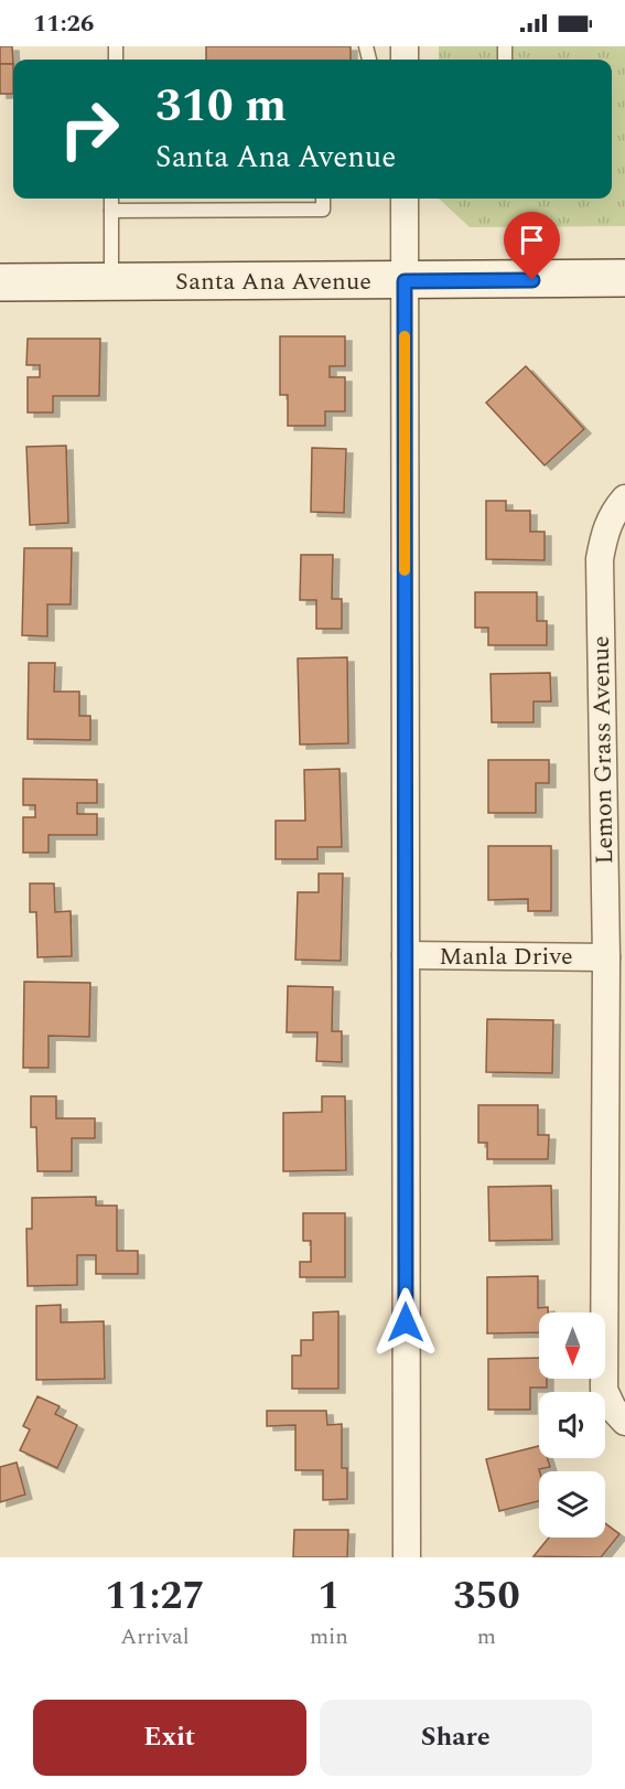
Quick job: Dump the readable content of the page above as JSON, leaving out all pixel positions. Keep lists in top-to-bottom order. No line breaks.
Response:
{"streets":{"street":["Santa Ana Avenue","Lemon Grass Avenue","Manla Drive"]},"crossings":[["Lemon Grass Avenue","Manla Drive"]],"north":"bottom","page":{"status":"11:26","turn":["310 m","Santa Ana Avenue"],"eta":["11:27","Arrival","1","min","350","m"],"buttons":["Exit","Share"]}}
